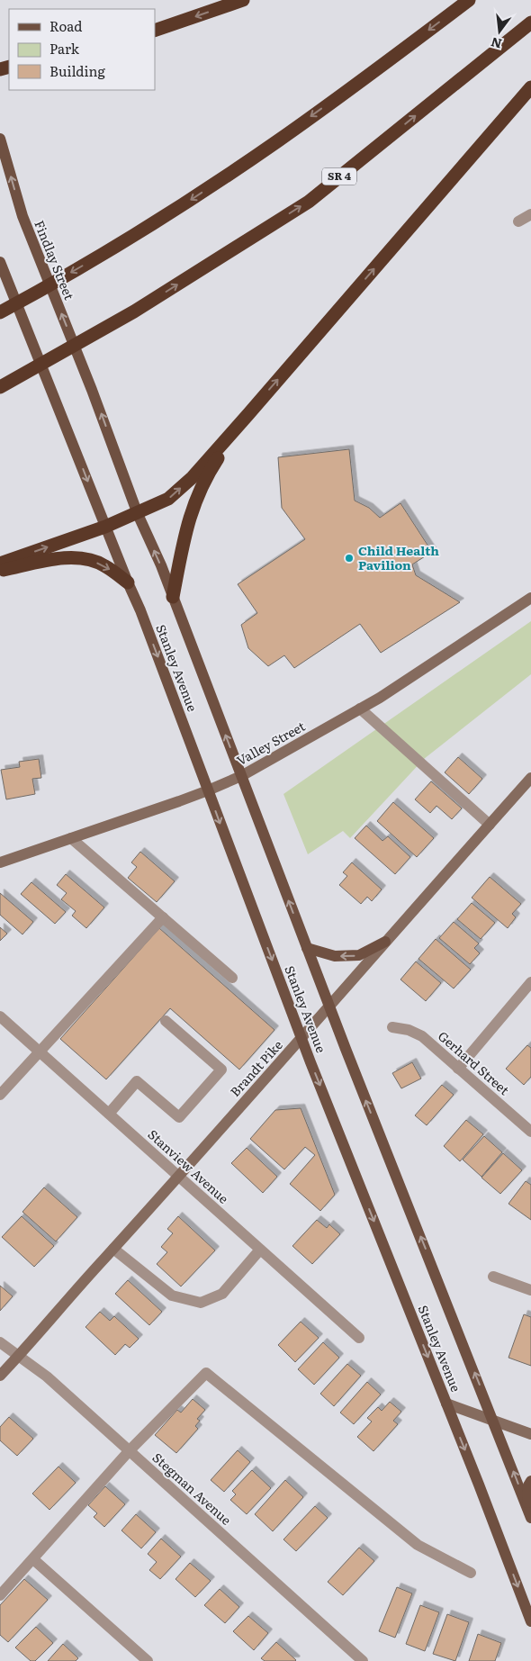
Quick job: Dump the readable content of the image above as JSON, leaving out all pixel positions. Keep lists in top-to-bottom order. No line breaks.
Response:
{"streets":{"highway":["SR 4"],"main road":["Findlay Street","Stanley Avenue","Valley Street","Brandt Pike"],"street":["Gerhard Street","Stanview Avenue","Stegman Avenue"]},"crossings":[["Findlay Street","Stanley Avenue"],["Stanley Avenue","Valley Street"],["Stanley Avenue","Brandt Pike"],["Brandt Pike","Stanview Avenue"],["Brandt Pike","Stegman Avenue"]],"one_way":["Findlay Street"],"places":["Child Health Pavilion"],"legend":["Road","Park","Building"],"north":"bottom"}
